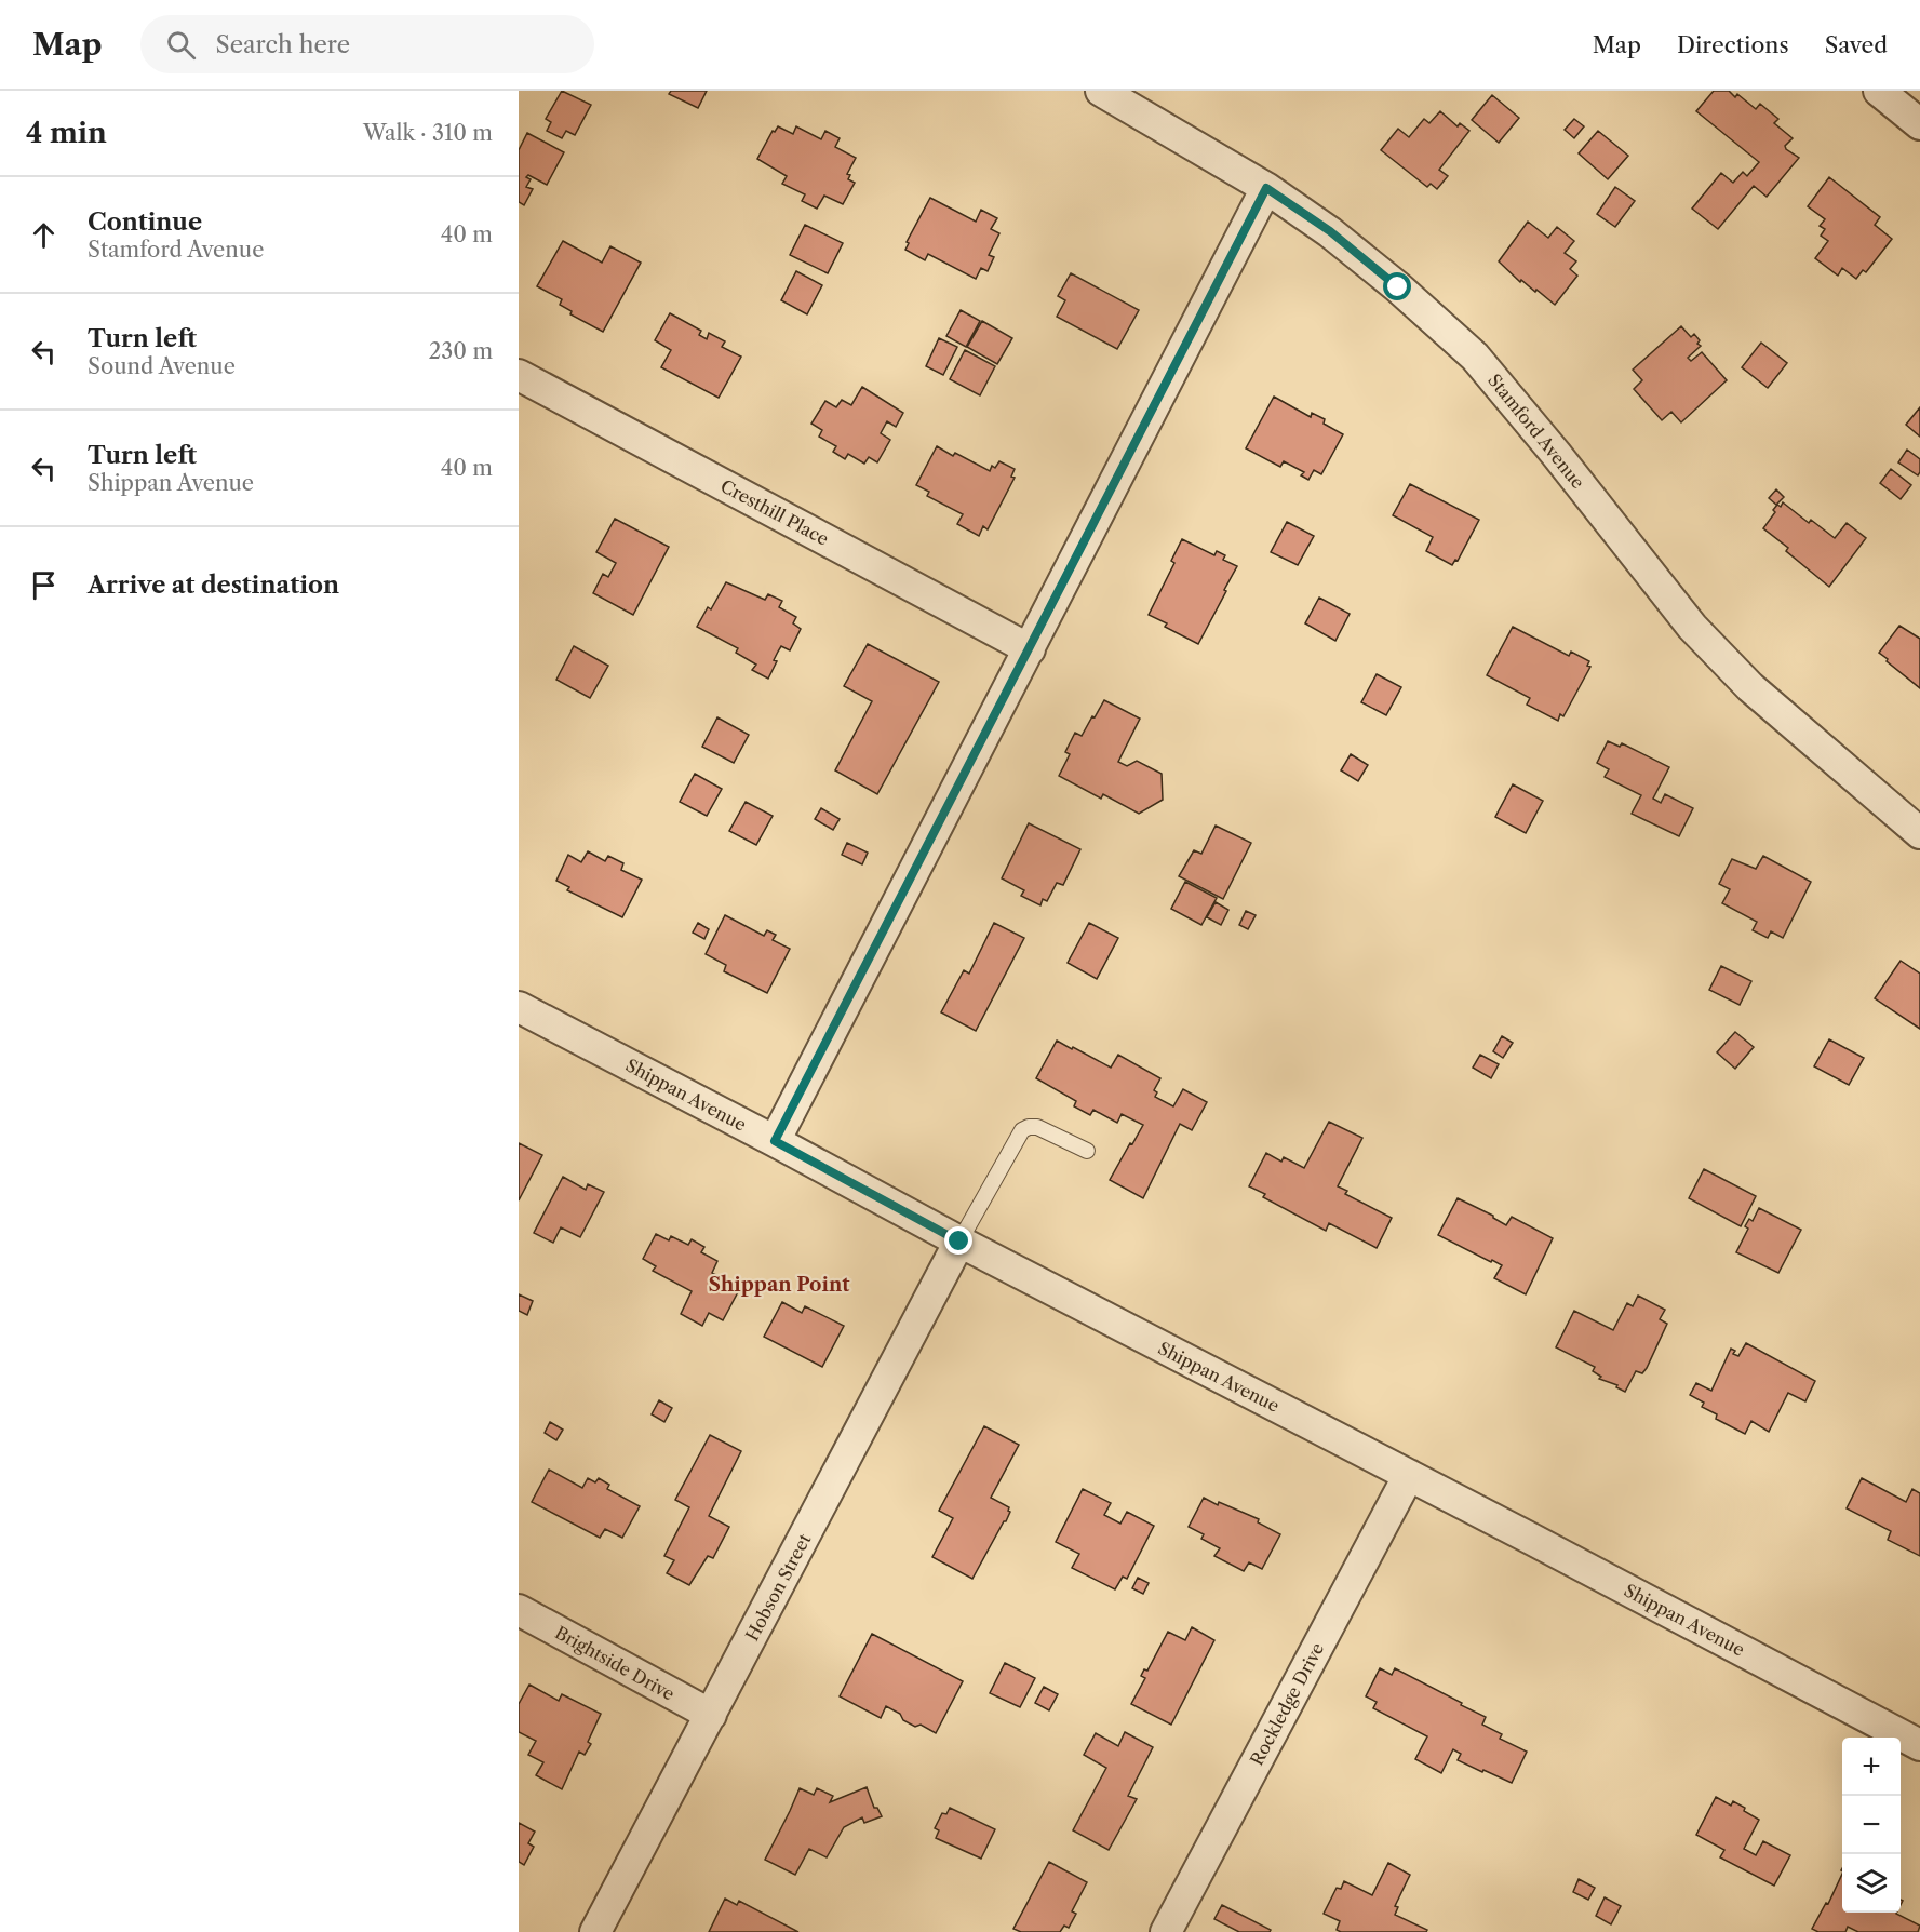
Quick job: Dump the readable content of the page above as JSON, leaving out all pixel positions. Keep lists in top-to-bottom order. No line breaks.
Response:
{"streets":{"street":["Stamford Avenue","Cresthill Place","Shippan Avenue","Hobson Street","Brightside Drive","Rockledge Drive"]},"crossings":[["Shippan Avenue","Hobson Street"],["Shippan Avenue","Rockledge Drive"],["Hobson Street","Brightside Drive"]],"districts":["Shippan Point"],"page":{"header":"Map","search":"Search here","nav":["Map","Directions","Saved"],"heading":["4 min","Walk · 310 m"],"list":[["Continue","Stamford Avenue","40 m"],["Turn left","Sound Avenue","230 m"],["Turn left","Shippan Avenue","40 m"],"Arrive at destination"],"map_buttons":["+","−"]}}
